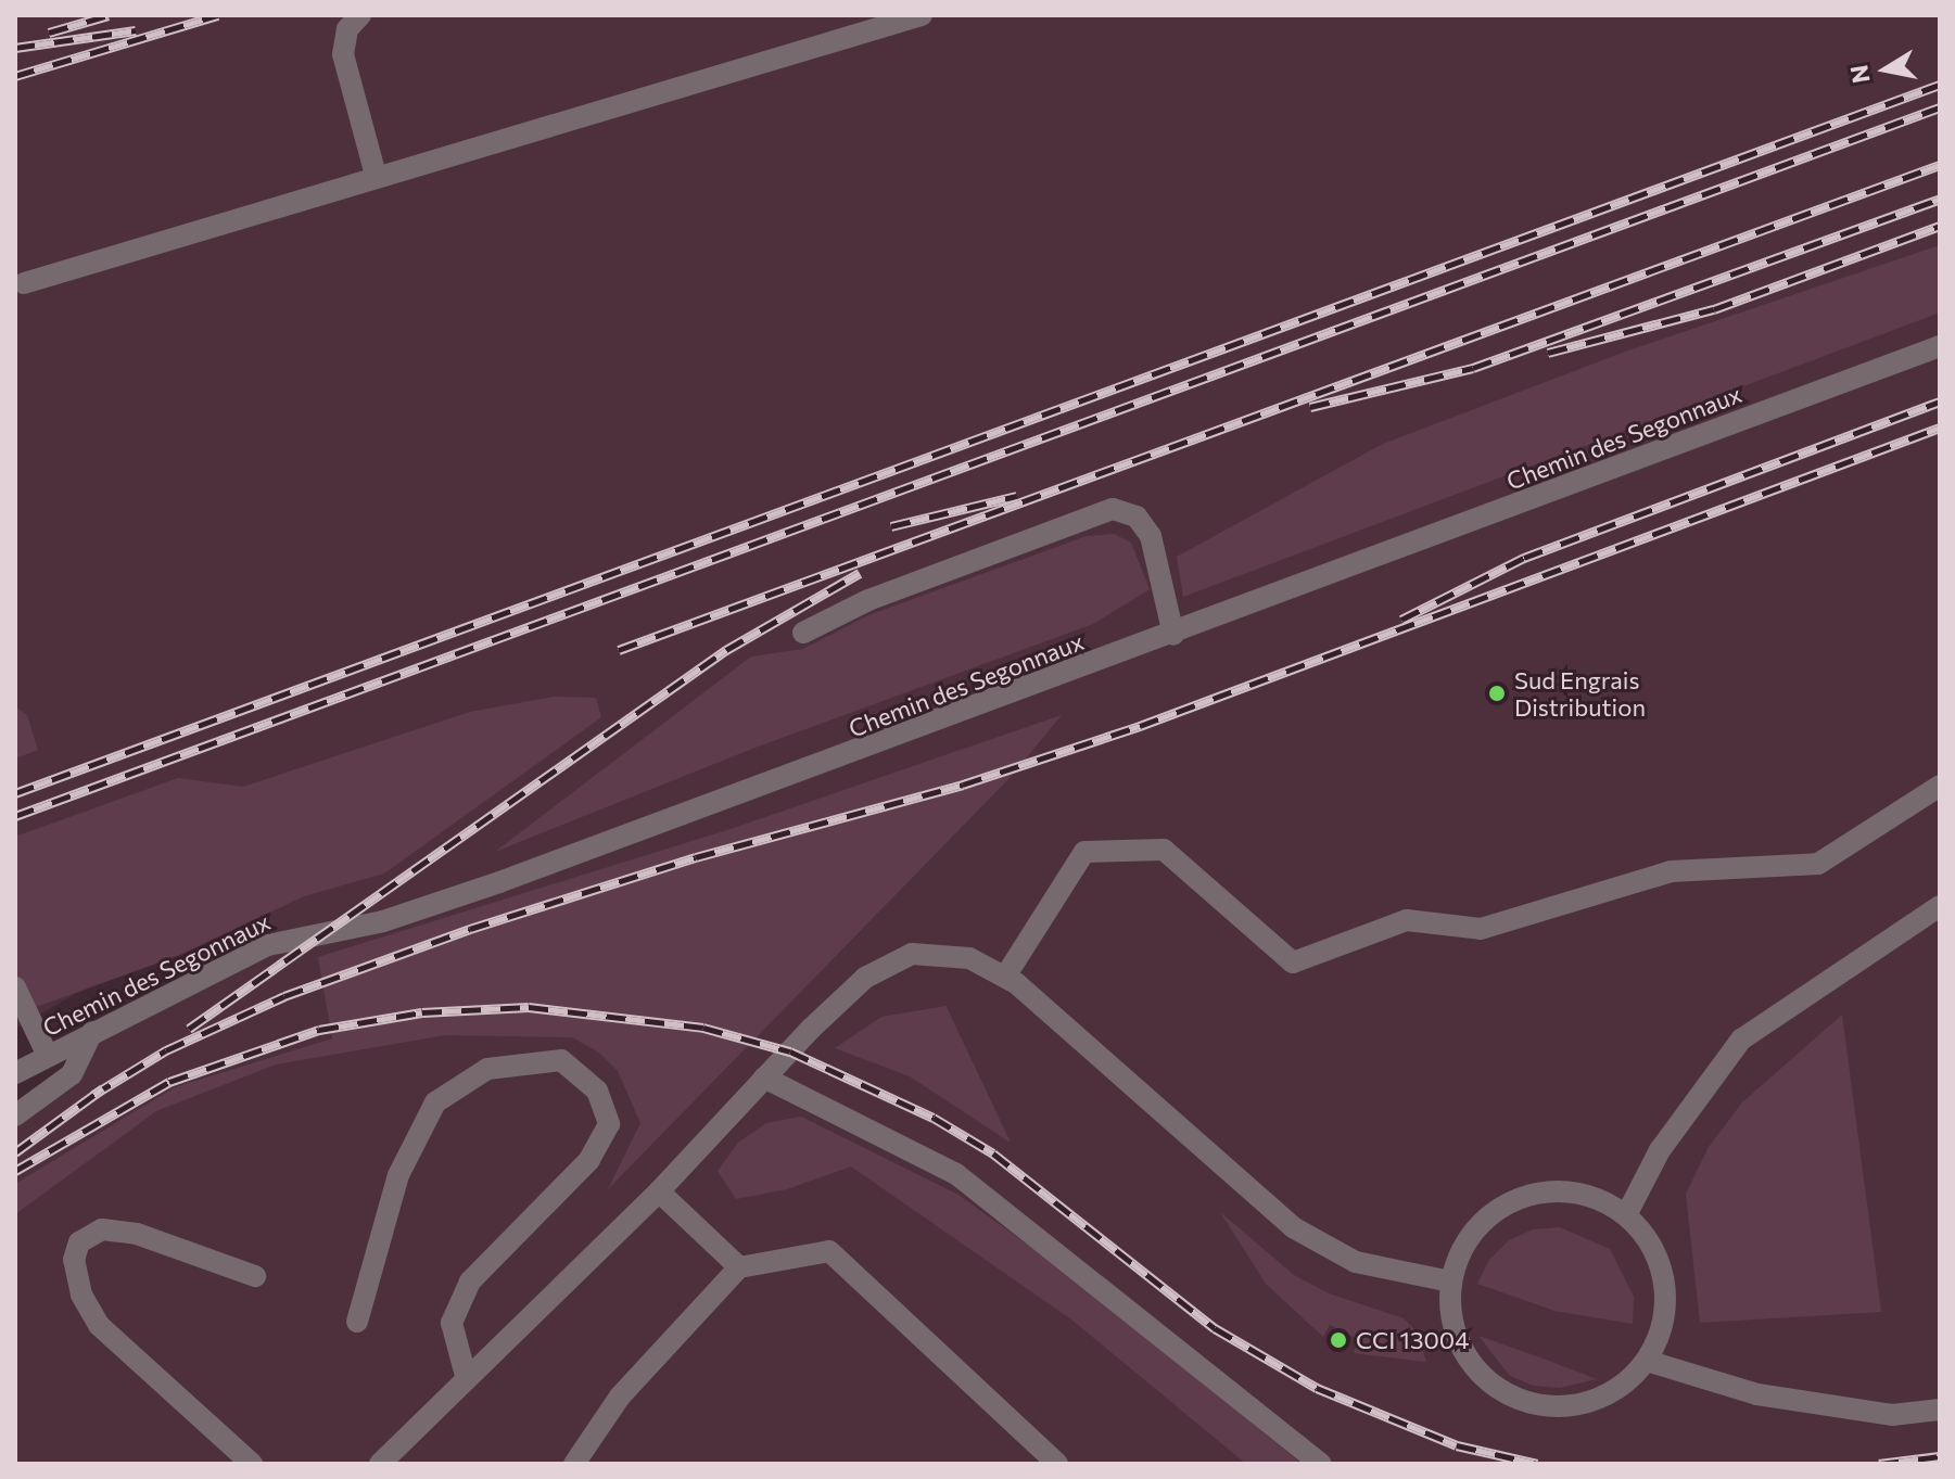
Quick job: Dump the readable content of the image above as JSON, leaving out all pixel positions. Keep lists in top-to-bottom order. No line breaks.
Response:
{"streets":{"street":["Chemin des Segonnaux"]},"places":["Sud Engrais Distribution","CCI 13004"],"north":"left"}
